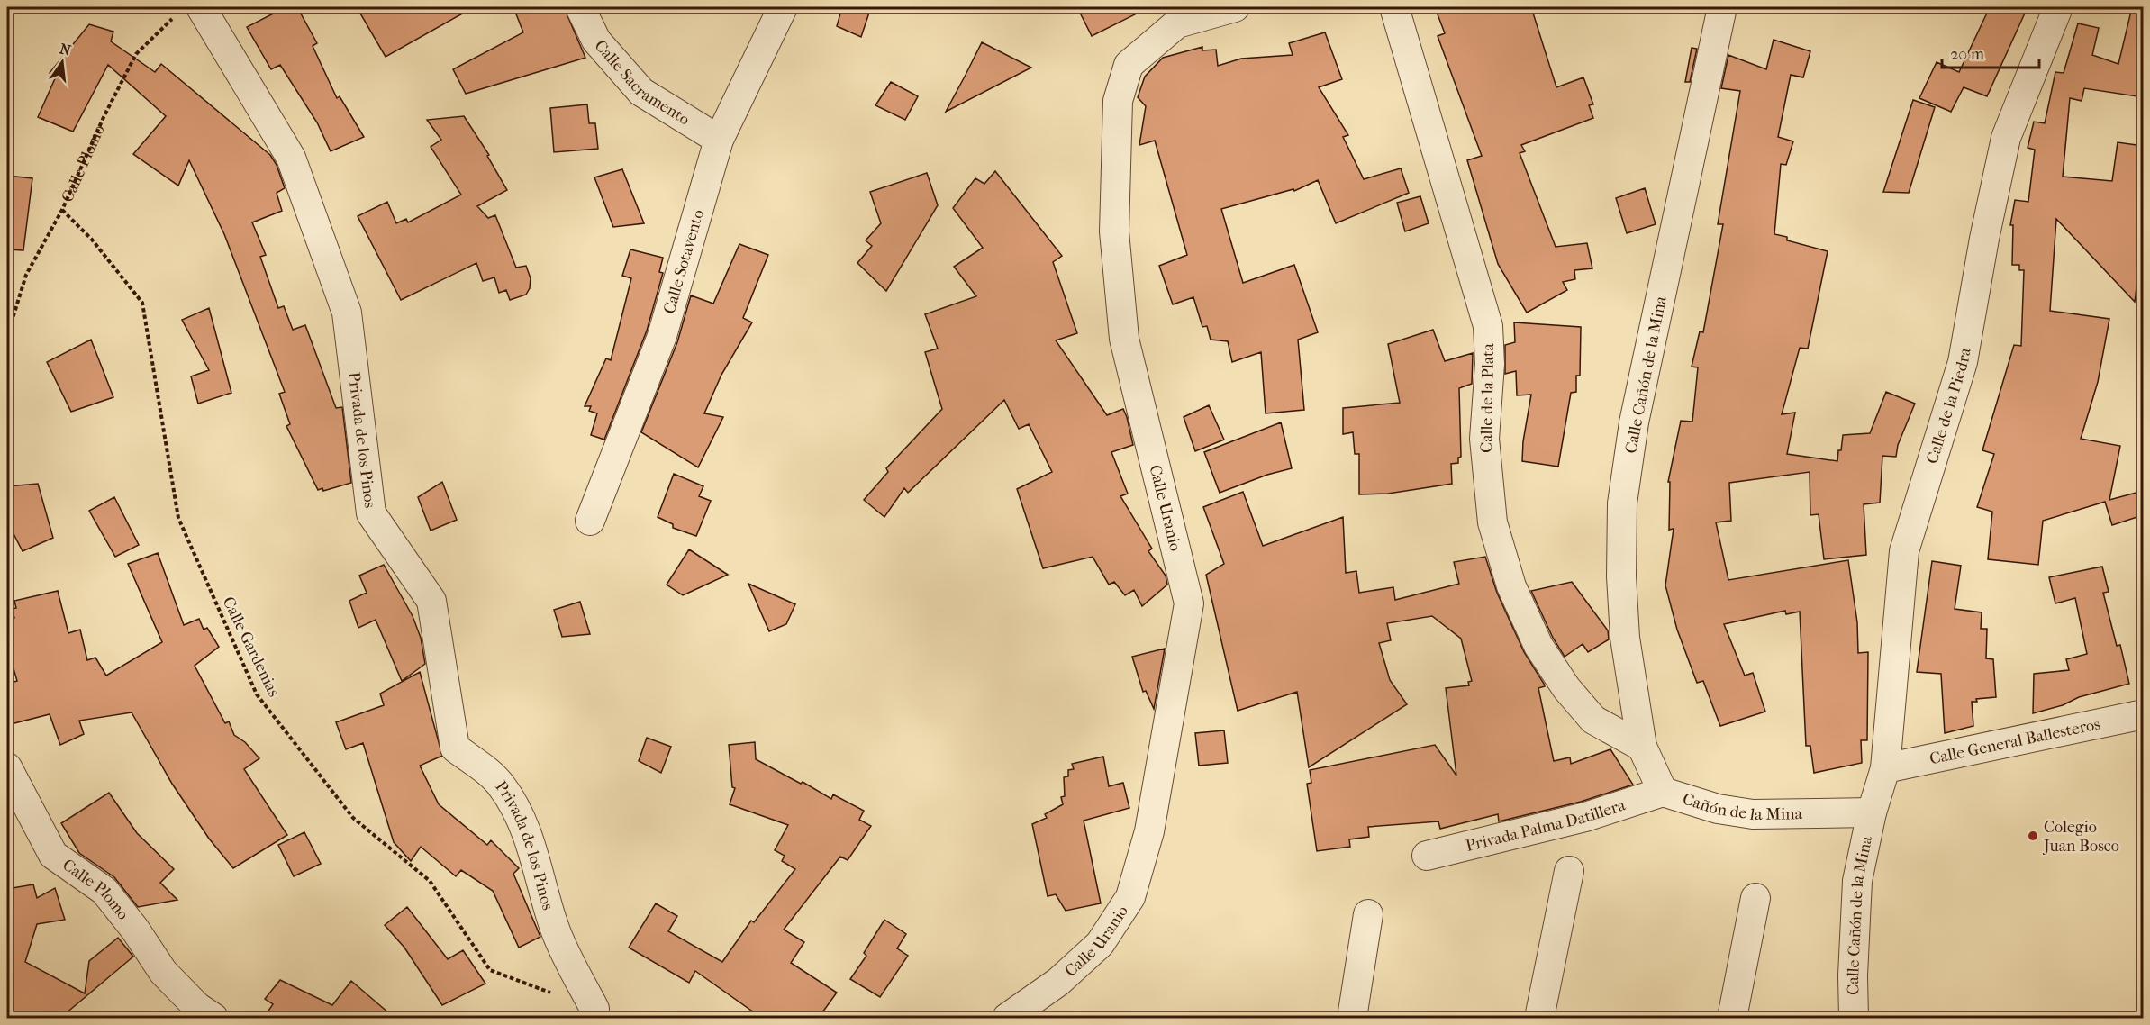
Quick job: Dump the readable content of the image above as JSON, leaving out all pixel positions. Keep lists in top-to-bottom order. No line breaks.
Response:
{"streets":{"street":["Calle Sacramento","Calle Plomo","Calle Sotavento","Calle Cañón de la Mina","Calle de la Plata","Calle de la Piedra","Privada de los Pinos","Calle Uranio","Calle General Ballesteros","Cañón de la Mina","Privada Palma Datillera"],"path":["Calle Gardenias"]},"crossings":[["Calle Sacramento","Calle Sotavento"],["Calle Plomo","Privada de los Pinos"],["Calle Plomo","Calle Gardenias"],["Calle Cañón de la Mina","Calle de la Plata"],["Calle Cañón de la Mina","Calle de la Piedra"],["Calle Cañón de la Mina","Cañón de la Mina"],["Calle de la Plata","Cañón de la Mina"],["Calle de la Piedra","Calle General Ballesteros"],["Calle de la Piedra","Cañón de la Mina"],["Privada de los Pinos","Calle Gardenias"],["Cañón de la Mina","Privada Palma Datillera"]],"places":["Colegio Juan Bosco"],"scale_bar":"20 m","north":"top"}
